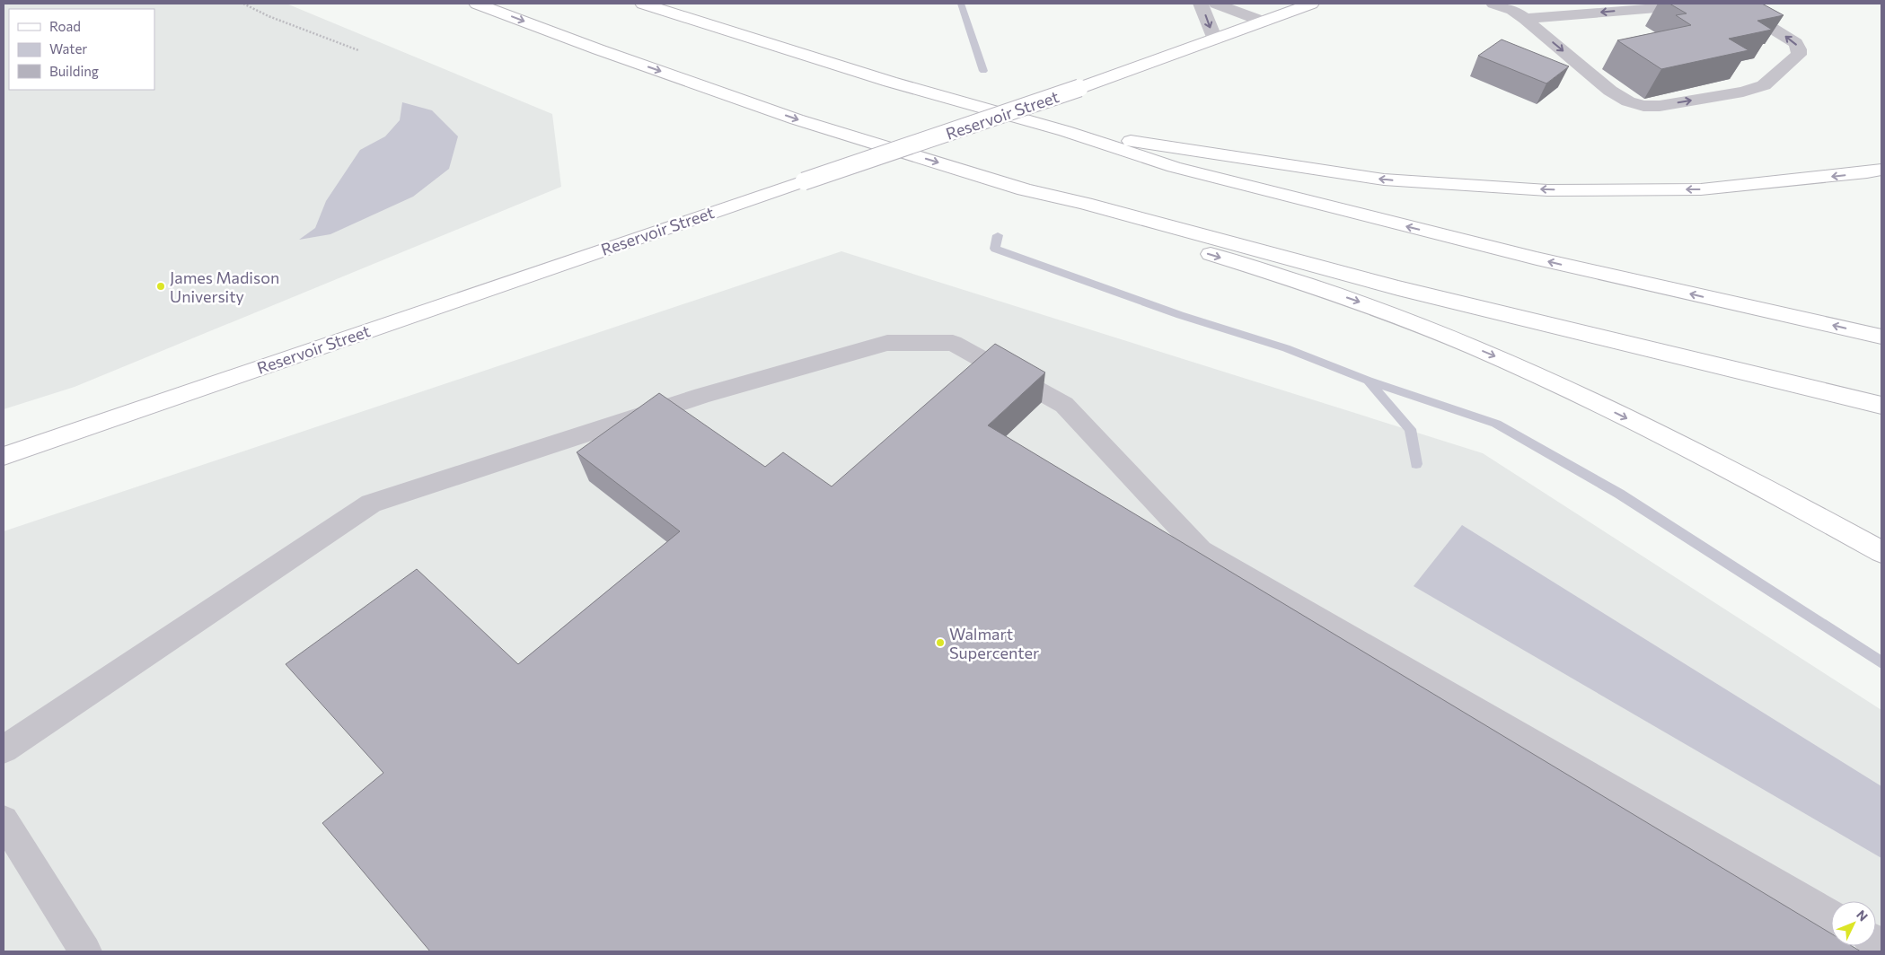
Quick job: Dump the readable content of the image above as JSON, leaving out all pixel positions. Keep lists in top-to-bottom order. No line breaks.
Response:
{"streets":{"main road":["Reservoir Street"]},"places":["James Madison University","Walmart Supercenter"],"legend":["Road","Water","Building"],"north":"top right"}
